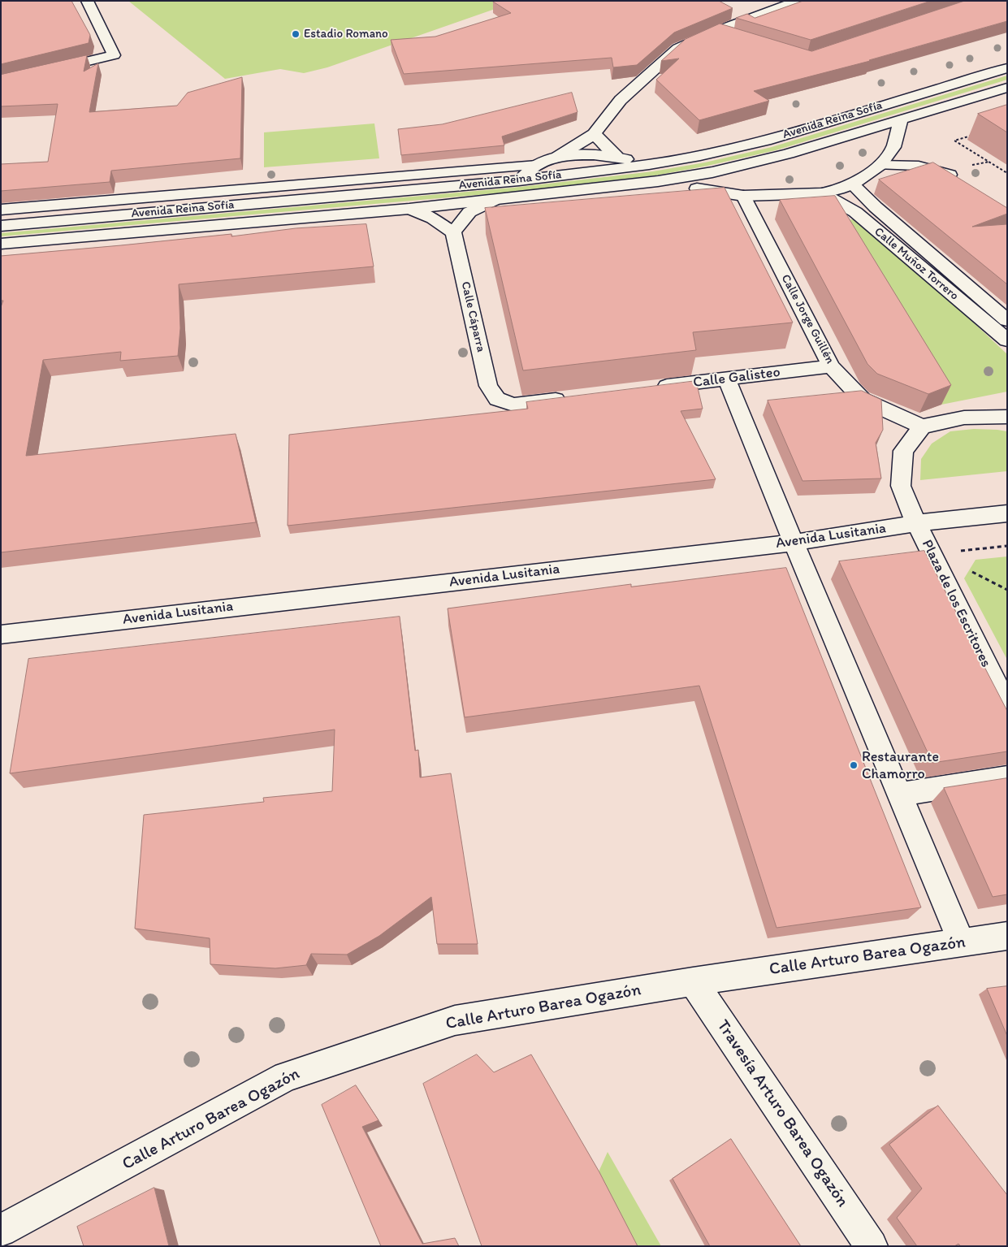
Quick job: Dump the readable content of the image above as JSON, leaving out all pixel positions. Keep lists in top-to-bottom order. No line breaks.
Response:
{"streets":{"main road":["Avenida Reina Sofía","Calle Muñoz Torrero","Calle Cáparra","Calle Jorge Guillén","Calle Galisteo","Avenida Lusitania","Plaza de los Escritores","Calle Arturo Barea Ogazón","Travesía Arturo Barea Ogazón"]},"crossings":[["Calle Jorge Guillén","Calle Galisteo"],["Calle Jorge Guillén","Plaza de los Escritores"],["Avenida Lusitania","Plaza de los Escritores"],["Calle Arturo Barea Ogazón","Travesía Arturo Barea Ogazón"]],"places":["Estadio Romano","Restaurante Chamorro"]}
